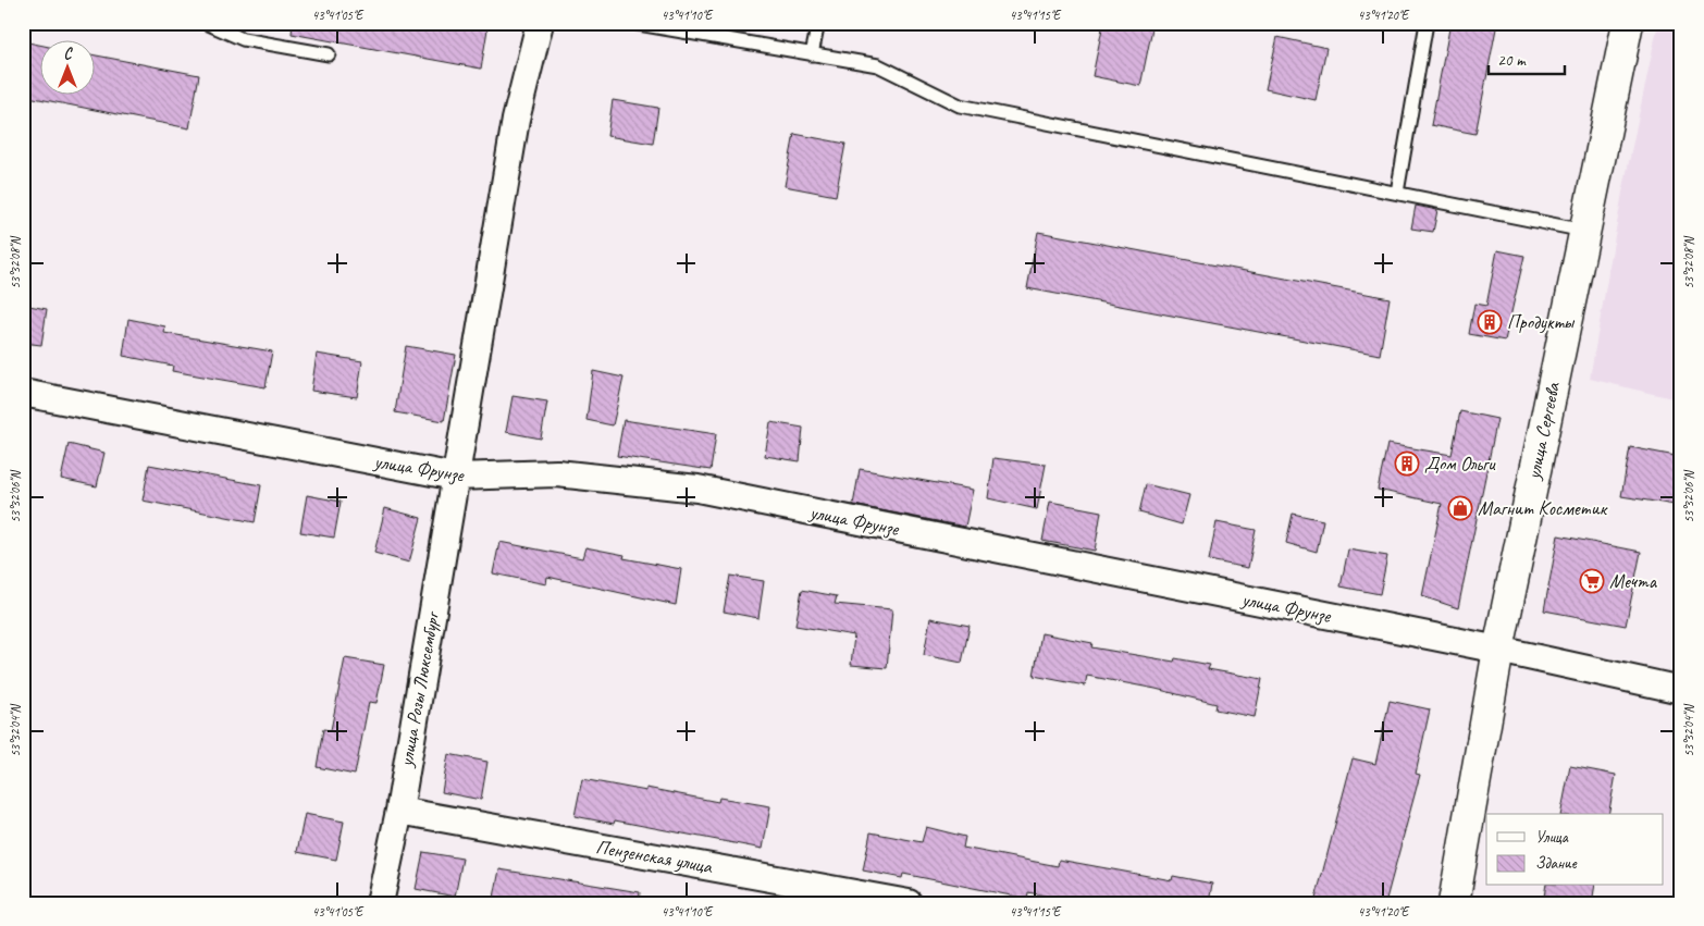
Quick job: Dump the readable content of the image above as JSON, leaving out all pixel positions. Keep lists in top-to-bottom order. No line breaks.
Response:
{"streets":{"main road":["улица Сергеева"],"street":["улица Фрунзе","улица Розы Люксембург","Пензенская улица"]},"crossings":[["улица Сергеева","улица Фрунзе"],["улица Фрунзе","улица Розы Люксембург"],["улица Розы Люксембург","Пензенская улица"]],"places":{"building":["Продукты","Дом Ольги"],"shop":["Магнит Косметик"],"supermarket":["Мечта"]},"legend":["Улица","Здание"],"scale_bar":"20 m","north":"top","coordinates":["43°41'05\"E","43°41'10\"E","43°41'15\"E","43°41'20\"E","53°32'08\"N","53°32'06\"N","53°32'04\"N"]}
